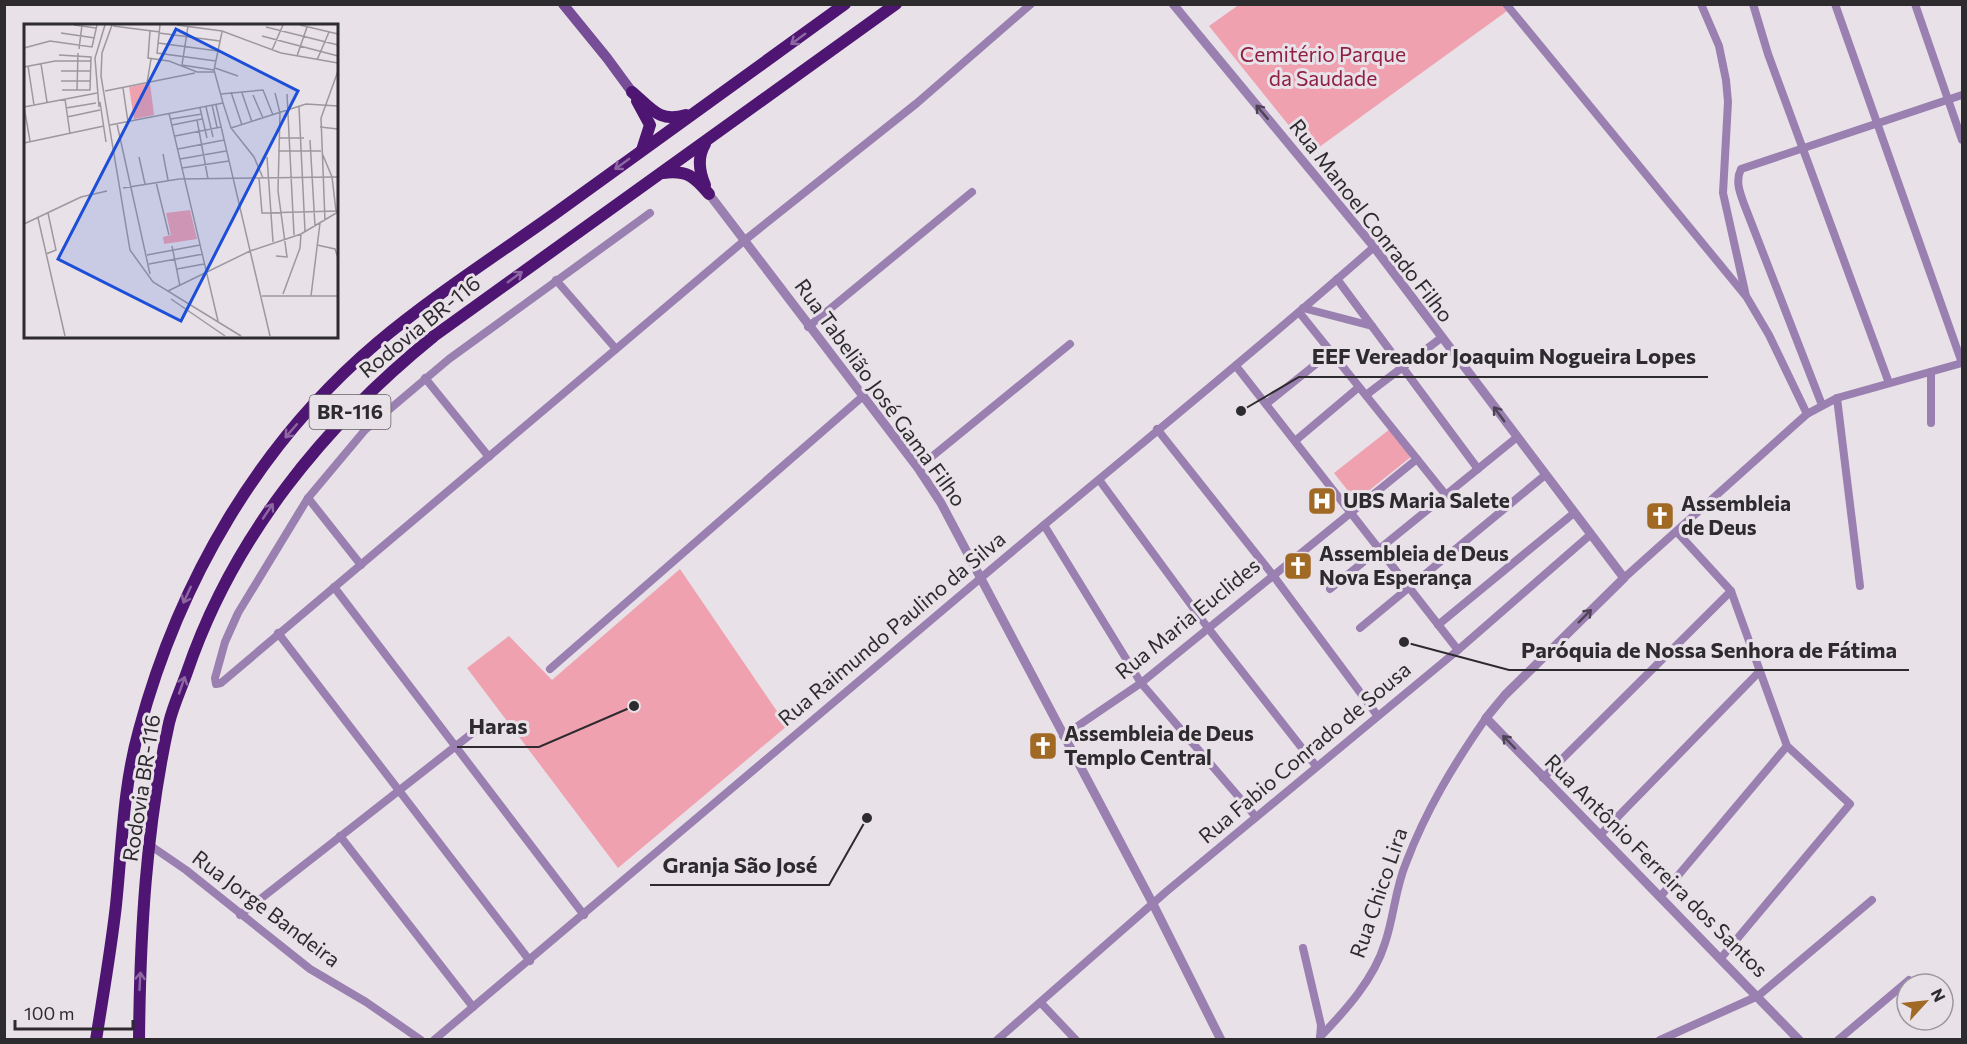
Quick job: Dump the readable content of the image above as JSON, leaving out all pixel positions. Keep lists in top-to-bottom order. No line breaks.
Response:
{"streets":{"highway":["Rodovia BR-116","BR-116"],"street":["Rua Manoel Conrado Filho","Rua Tabelião José Gama Filho","Rua Maria Euclides","Rua Raimundo Paulino da Silva","Rua Fabio Conrado de Sousa","Rua Antônio Ferreira dos Santos","Rua Chico Lira","Rua Jorge Bandeira"]},"crossings":[["Rua Manoel Conrado Filho","Rua Raimundo Paulino da Silva"],["Rua Manoel Conrado Filho","Rua Fabio Conrado de Sousa"],["Rua Manoel Conrado Filho","Rua Chico Lira"],["Rodovia BR-116","Rua Jorge Bandeira"],["Rua Tabelião José Gama Filho","Rua Maria Euclides"],["Rua Tabelião José Gama Filho","Rua Raimundo Paulino da Silva"],["Rua Tabelião José Gama Filho","Rua Fabio Conrado de Sousa"],["Rua Antônio Ferreira dos Santos","Rua Chico Lira"]],"one_way":["Rua Manoel Conrado Filho"],"parks":["Cemitério Parque da Saudade"],"places":{"other":["EEF Vereador Joaquim Nogueira Lopes","Paróquia de Nossa Senhora de Fátima","Haras","Granja São José"],"hospital":["UBS Maria Salete"],"church":["Assembleia de Deus","Assembleia de Deus Nova Esperança","Assembleia de Deus Templo Central"]},"scale_bar":"100 m","north":"top right"}
